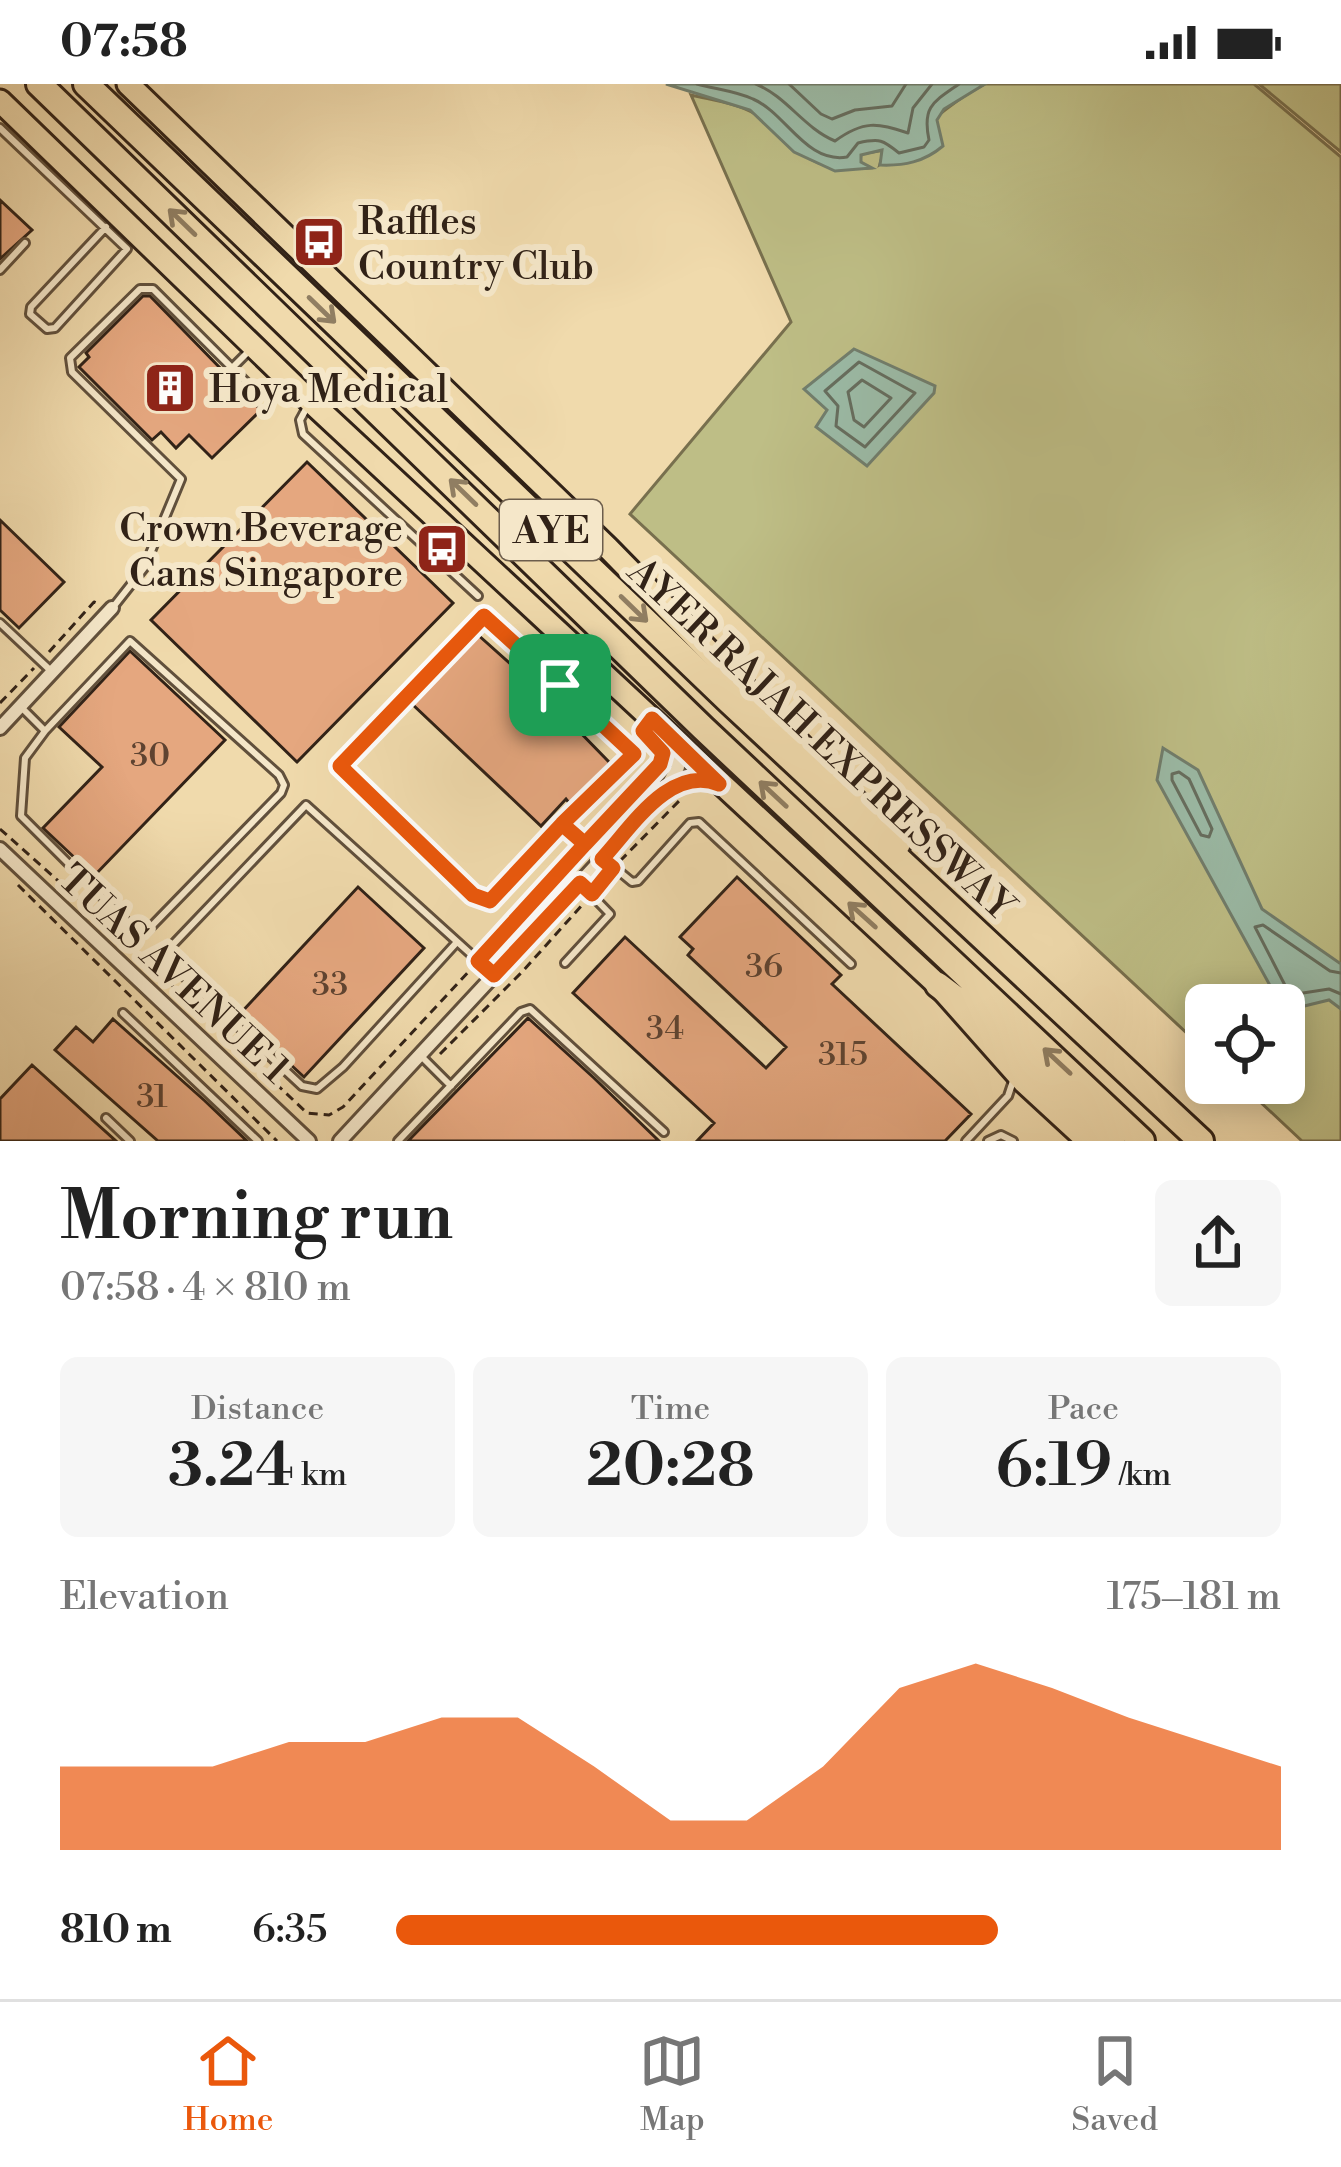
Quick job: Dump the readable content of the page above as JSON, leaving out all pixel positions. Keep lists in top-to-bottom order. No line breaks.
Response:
{"streets":{"highway":["AYE","AYER RAJAH EXPRESSWAY"],"street":["TUAS AVENUE 1"]},"places":{"bus stop":["Raffles Country Club","Crown Beverage Cans Singapore"],"building":["Hoya Medical"]},"house_numbers":["30","36","33","34","315","31"],"page":{"status":"07:58","heading":["Morning run","07:58 · 4 × 810 m"],"stats":[["Distance","3.24 km"],["Time","20:28"],["Pace","6:19 /km"]],"chart":["Elevation","175–181 m"],"list":[{"name":"810 m","note":"6:35"}],"tabs":["Home","Map","Saved"]}}
